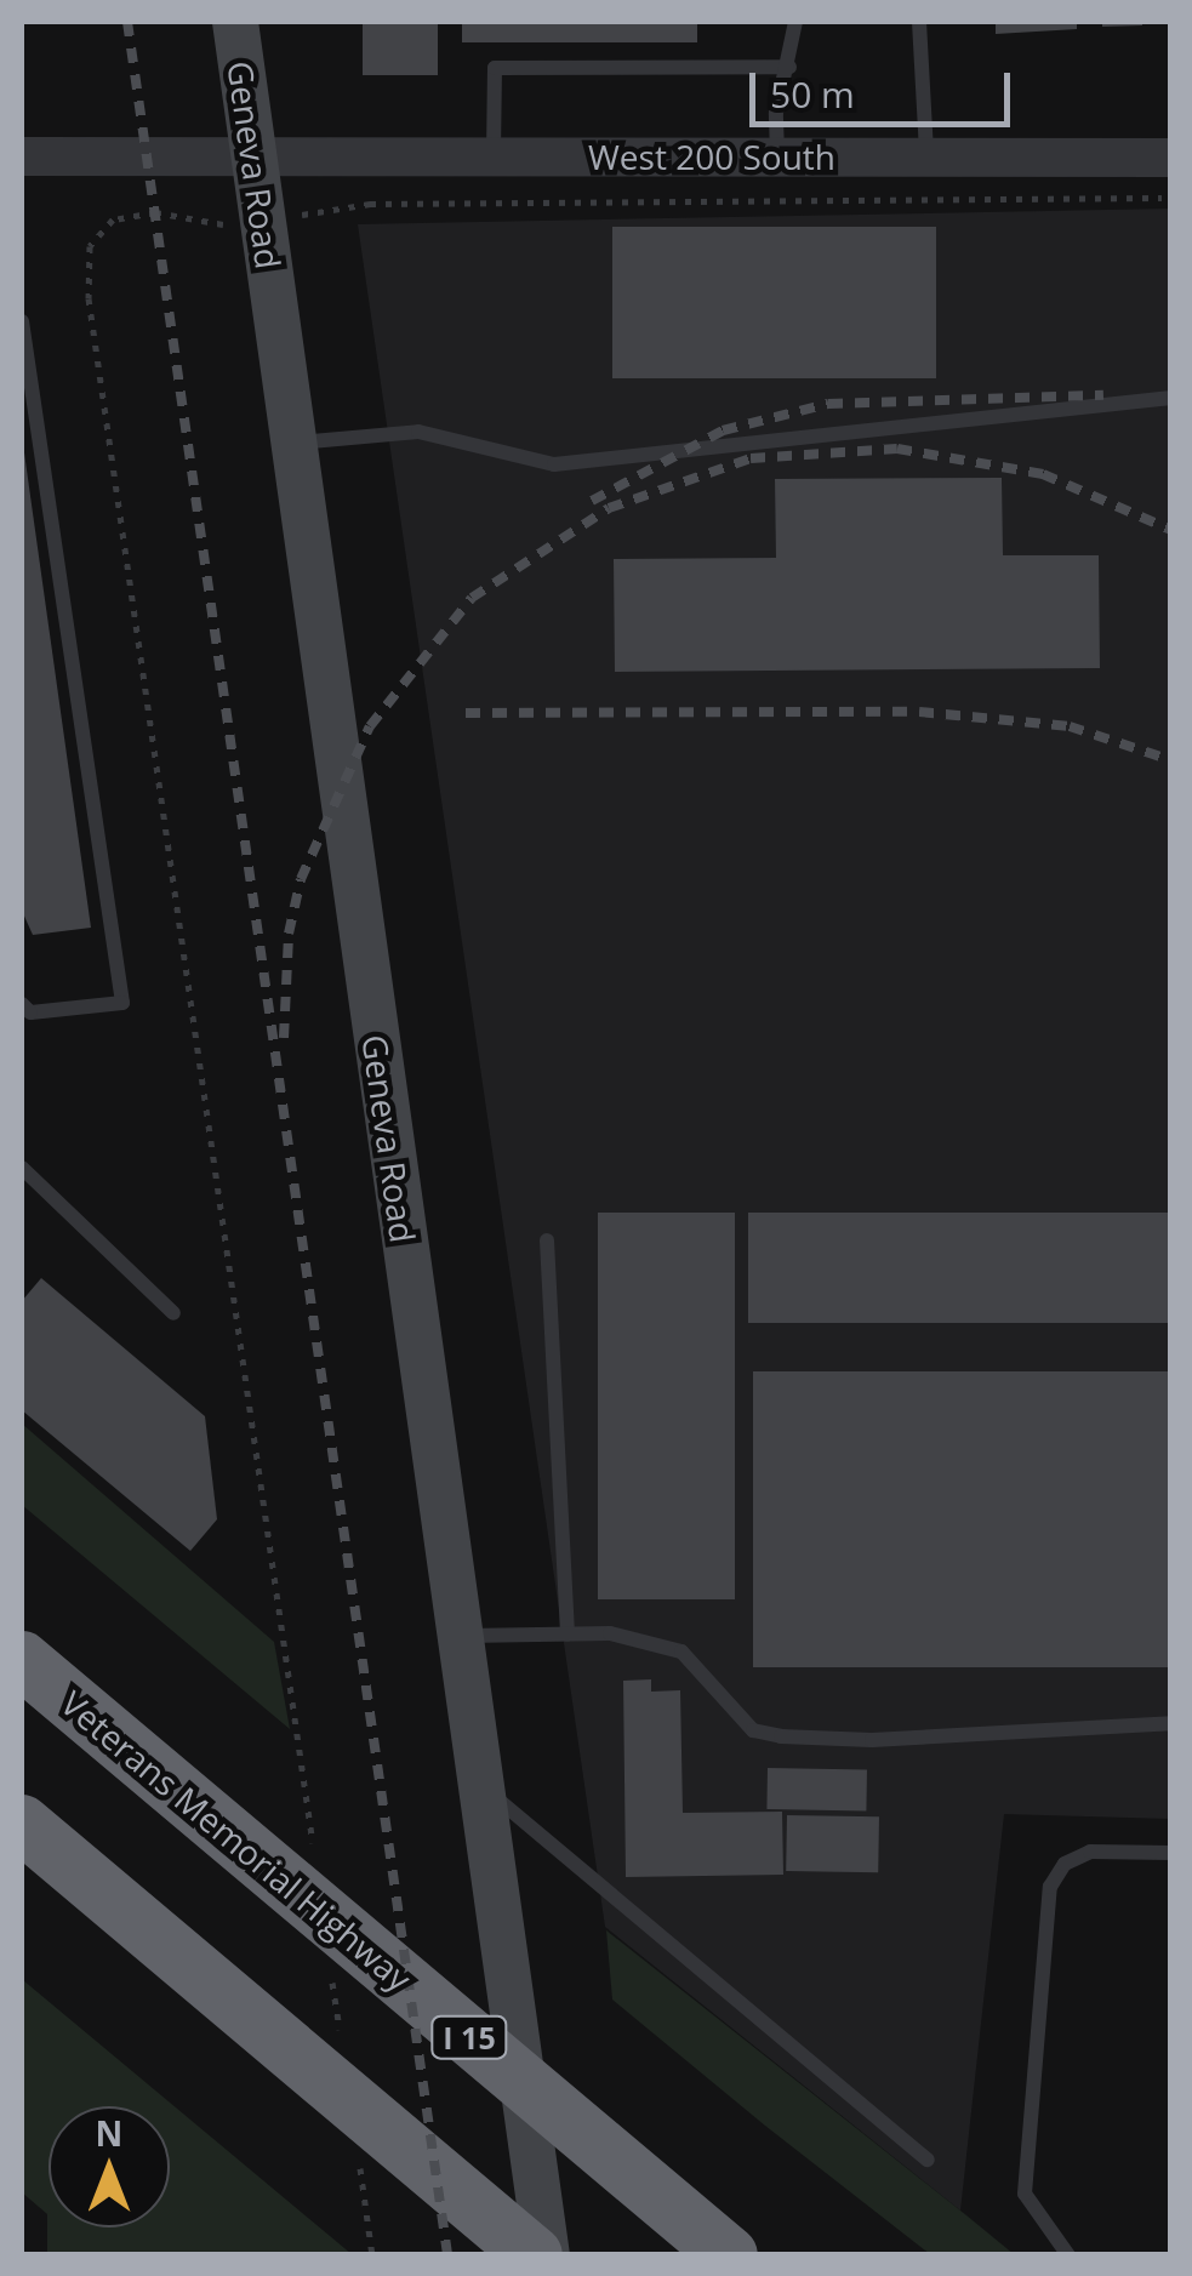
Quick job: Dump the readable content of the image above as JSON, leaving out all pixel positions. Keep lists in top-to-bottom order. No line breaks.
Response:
{"streets":{"highway":["Veterans Memorial Highway","I 15"],"main road":["Geneva Road"],"street":["West 200 South"]},"crossings":[["West 200 South","Geneva Road"]],"scale_bar":"50 m","north":"top"}
